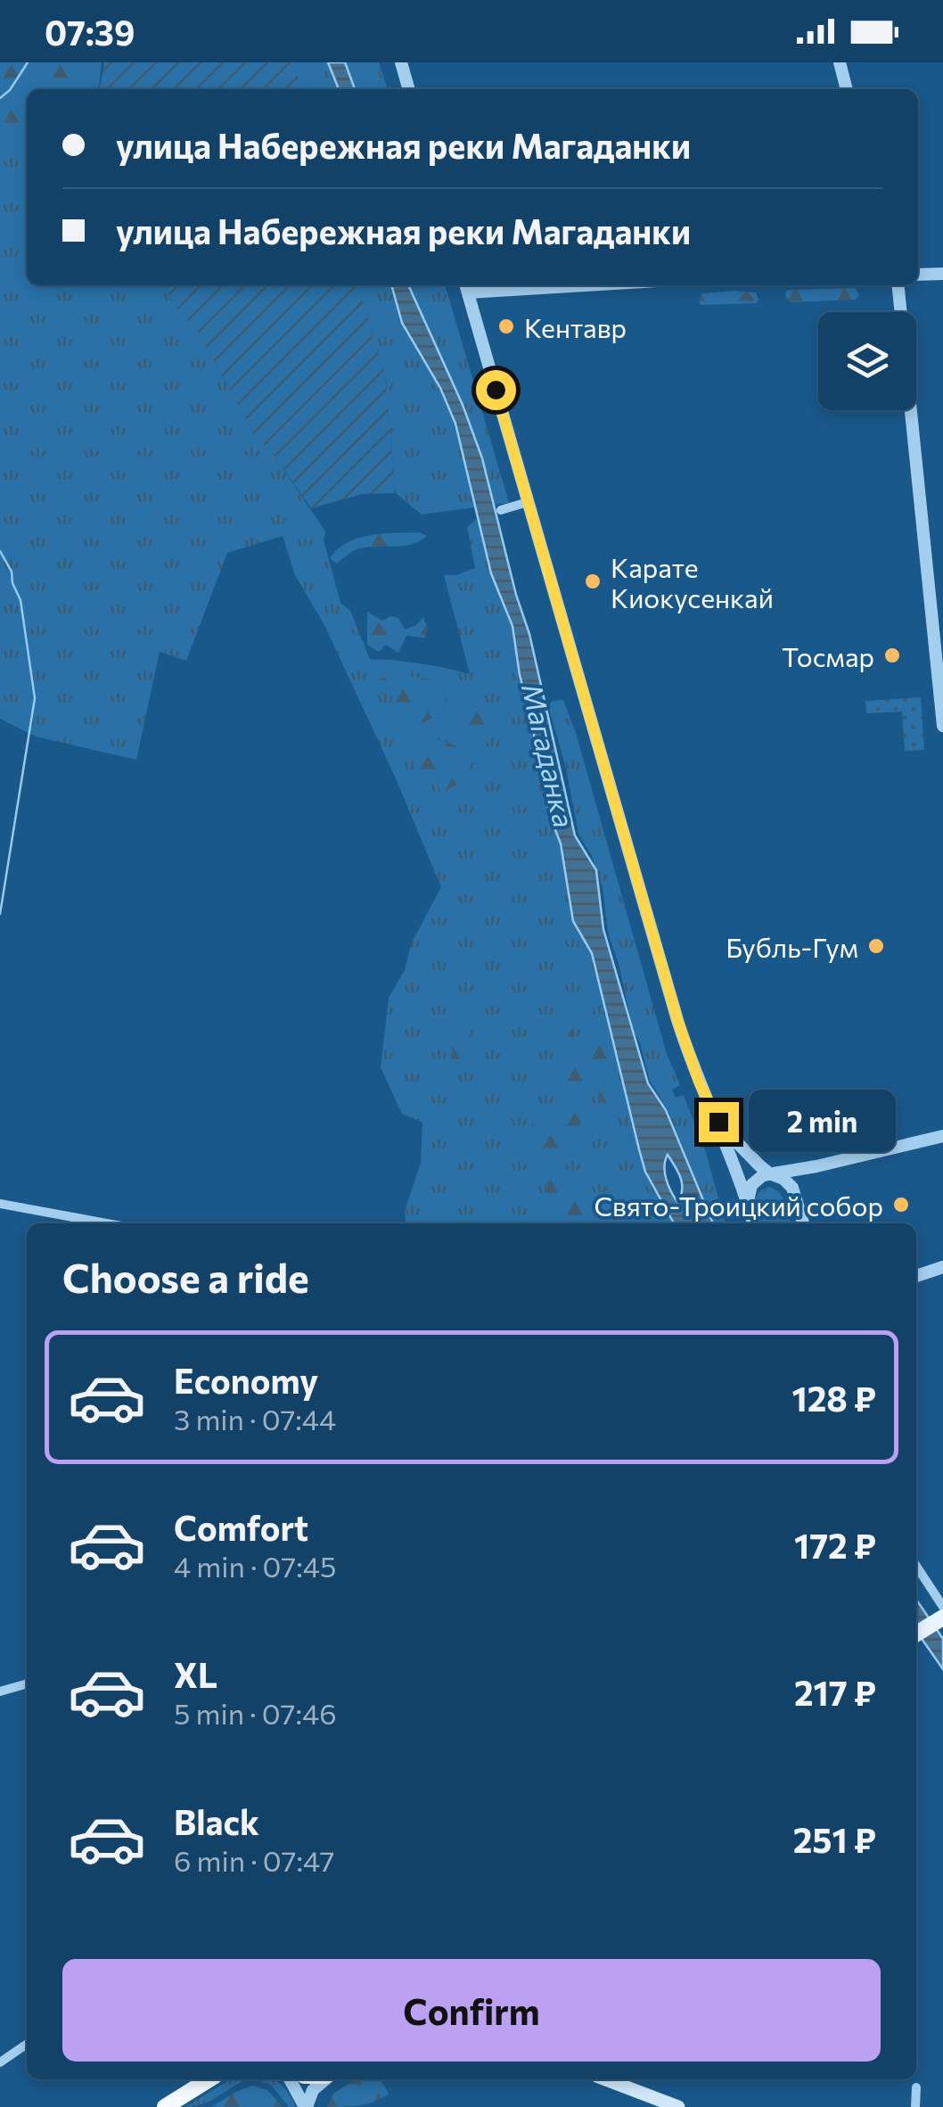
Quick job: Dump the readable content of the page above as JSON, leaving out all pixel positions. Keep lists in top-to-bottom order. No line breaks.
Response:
{"water":["Магаданка"],"places":["Кентавр","Карате Киокусенкай","Тосмар","Бубль-Гум","Свято-Троицкий собор"],"page":{"status":"07:39","banner":["улица Набережная реки Магаданки","улица Набережная реки Магаданки"],"bubble":"2 min","heading":"Choose a ride","list":[{"name":"Economy","note":"3 min · 07:44","value":"128 ₽"},{"name":"Comfort","note":"4 min · 07:45","value":"172 ₽"},{"name":"XL","note":"5 min · 07:46","value":"217 ₽"},{"name":"Black","note":"6 min · 07:47","value":"251 ₽"}],"buttons":"Confirm"}}
